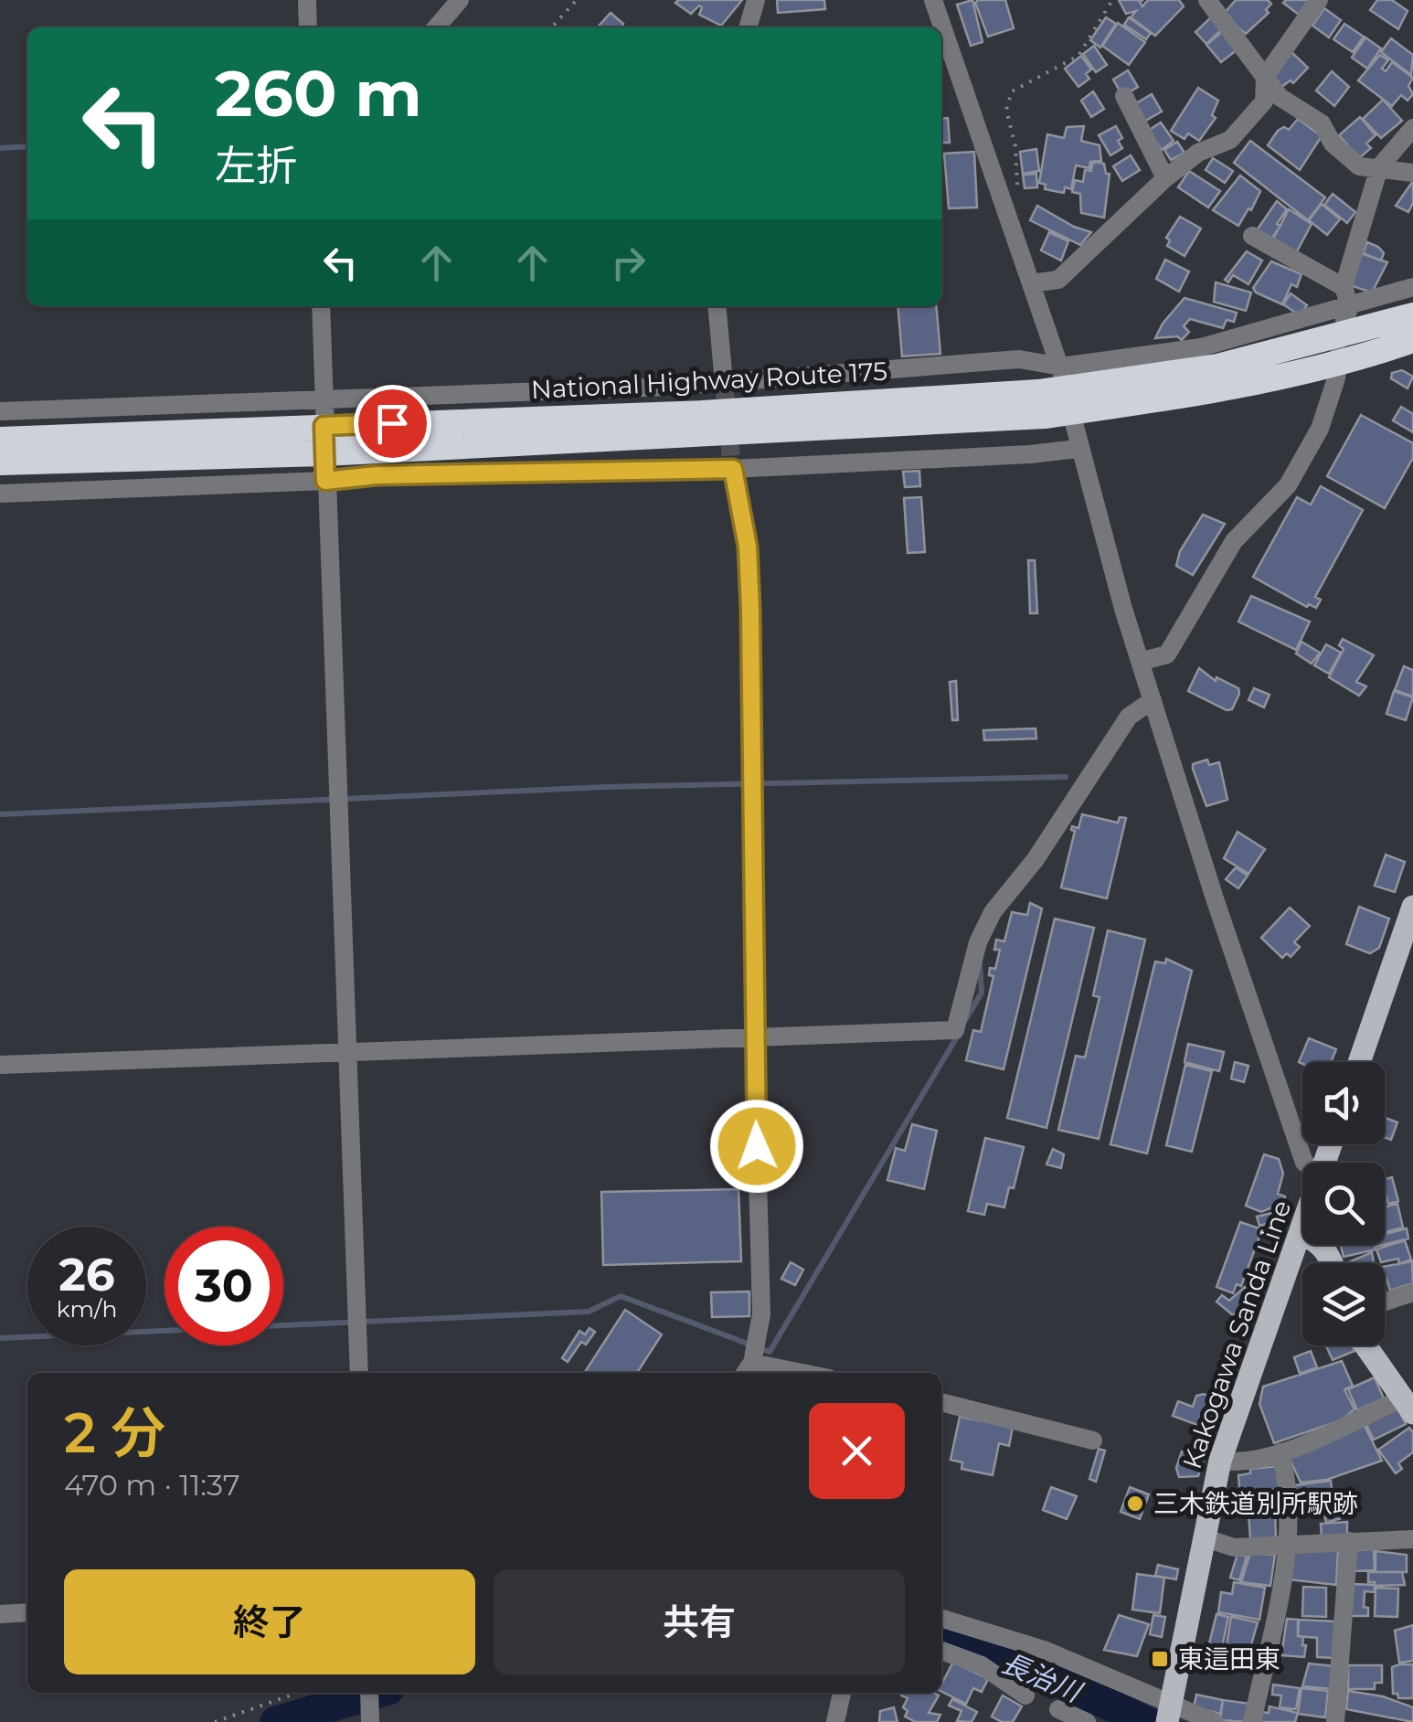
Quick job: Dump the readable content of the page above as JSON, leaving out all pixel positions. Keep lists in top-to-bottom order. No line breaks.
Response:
{"streets":{"highway":["National Highway Route 175"],"main road":["Kakogawa Sanda Line"]},"water":["長治川"],"places":{"other":["三木鉄道別所駅跡"],"transit":["東這田東"]},"page":{"turn":["260 m","左折"],"speed":"26 km/h","limit":"30","heading":["2 分","470 m · 11:37"],"buttons":["終了","共有"]}}
